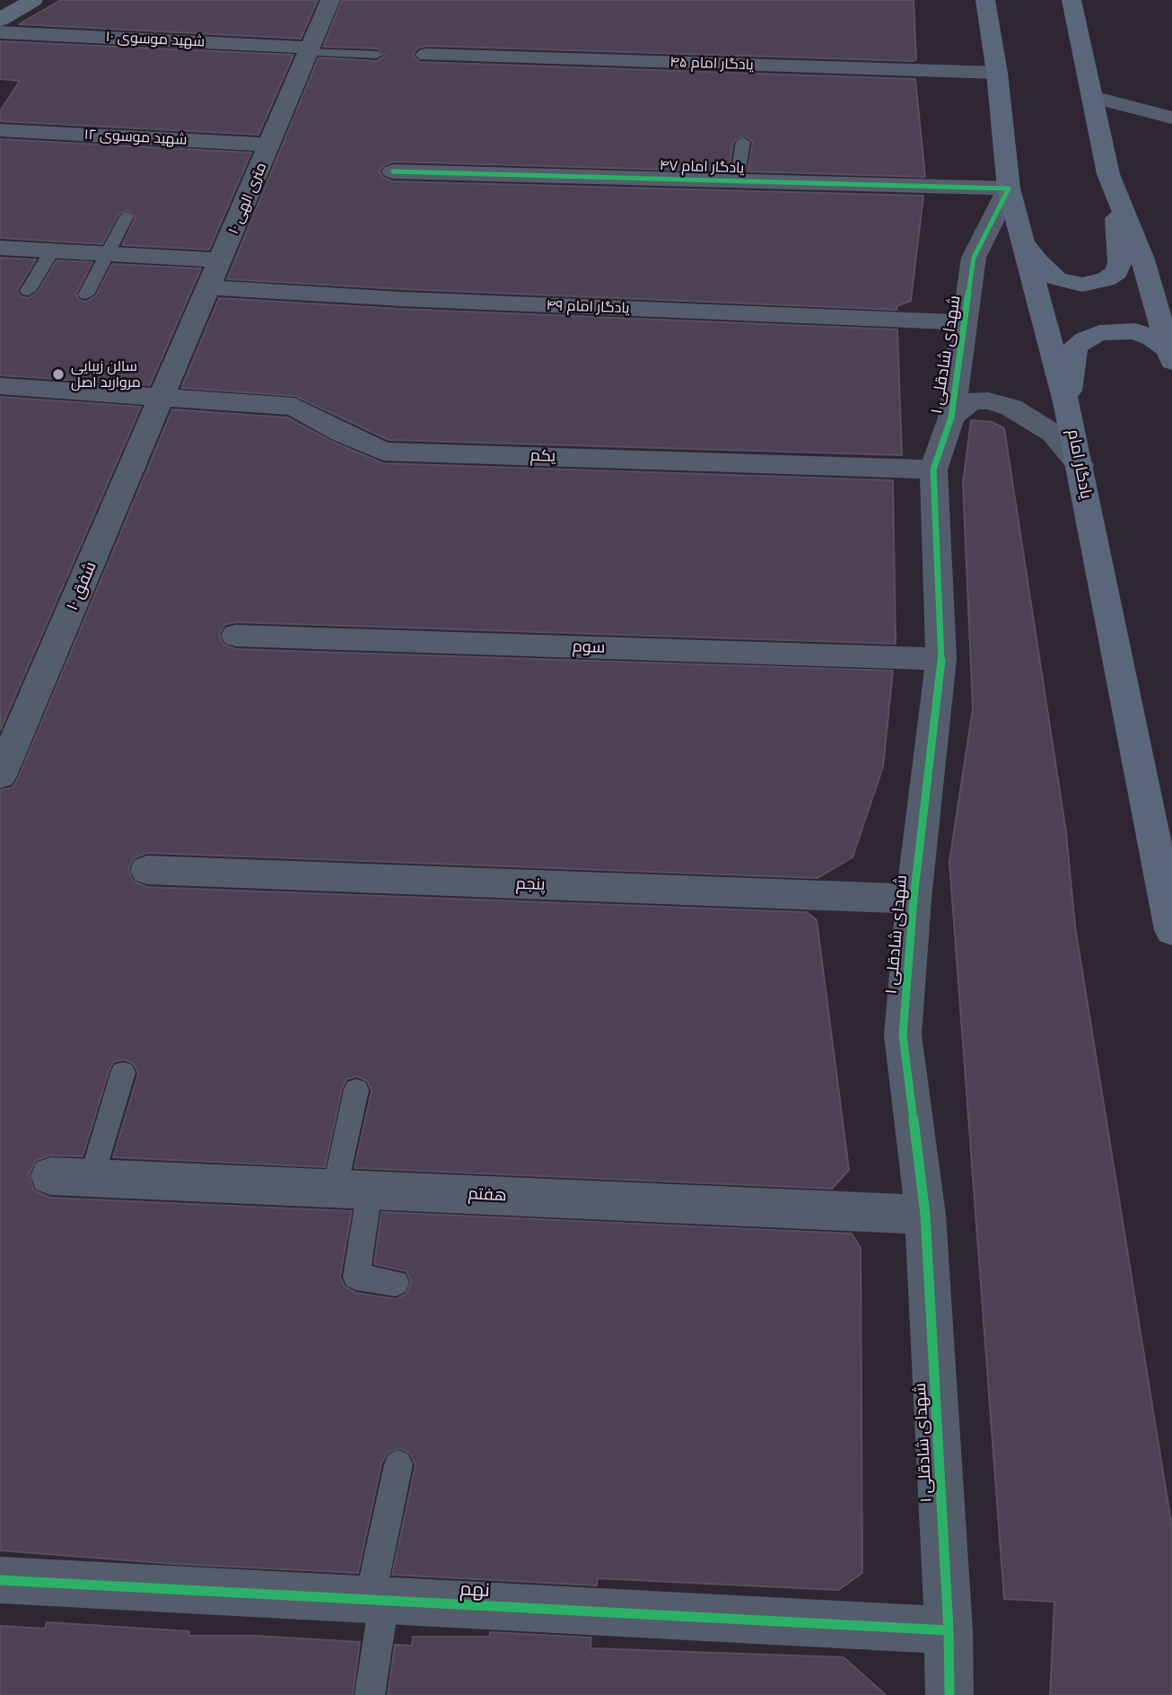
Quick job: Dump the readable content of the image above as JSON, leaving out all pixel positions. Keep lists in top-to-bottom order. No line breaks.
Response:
{"streets":{"main road":["یادگار امام"],"street":["شهید موسوی ۱۰","یادگار امام ۴۵","شهید موسوی ۱۲","یادگار امام ۴۷","۱۰ متری الهی","یادگار امام ۴۹","شهدای شادقلی ۱","یکم","شفق ۱۰","سوم","پنجم","هفتم","نهم"]},"crossings":[["شهید موسوی ۱۰","۱۰ متری الهی"],["یادگار امام ۴۵","یادگار امام"],["شهید موسوی ۱۲","۱۰ متری الهی"],["یادگار امام ۴۷","شهدای شادقلی ۱"],["یادگار امام ۴۷","یادگار امام"],["۱۰ متری الهی","یادگار امام ۴۹"],["۱۰ متری الهی","یکم"],["۱۰ متری الهی","شفق ۱۰"],["یادگار امام ۴۹","شهدای شادقلی ۱"],["شهدای شادقلی ۱","یکم"],["شهدای شادقلی ۱","یادگار امام"],["شهدای شادقلی ۱","سوم"],["شهدای شادقلی ۱","پنجم"],["شهدای شادقلی ۱","هفتم"],["شهدای شادقلی ۱","نهم"],["یکم","شفق ۱۰"]],"places":["سالن زیبایی مروارید اصل"]}
